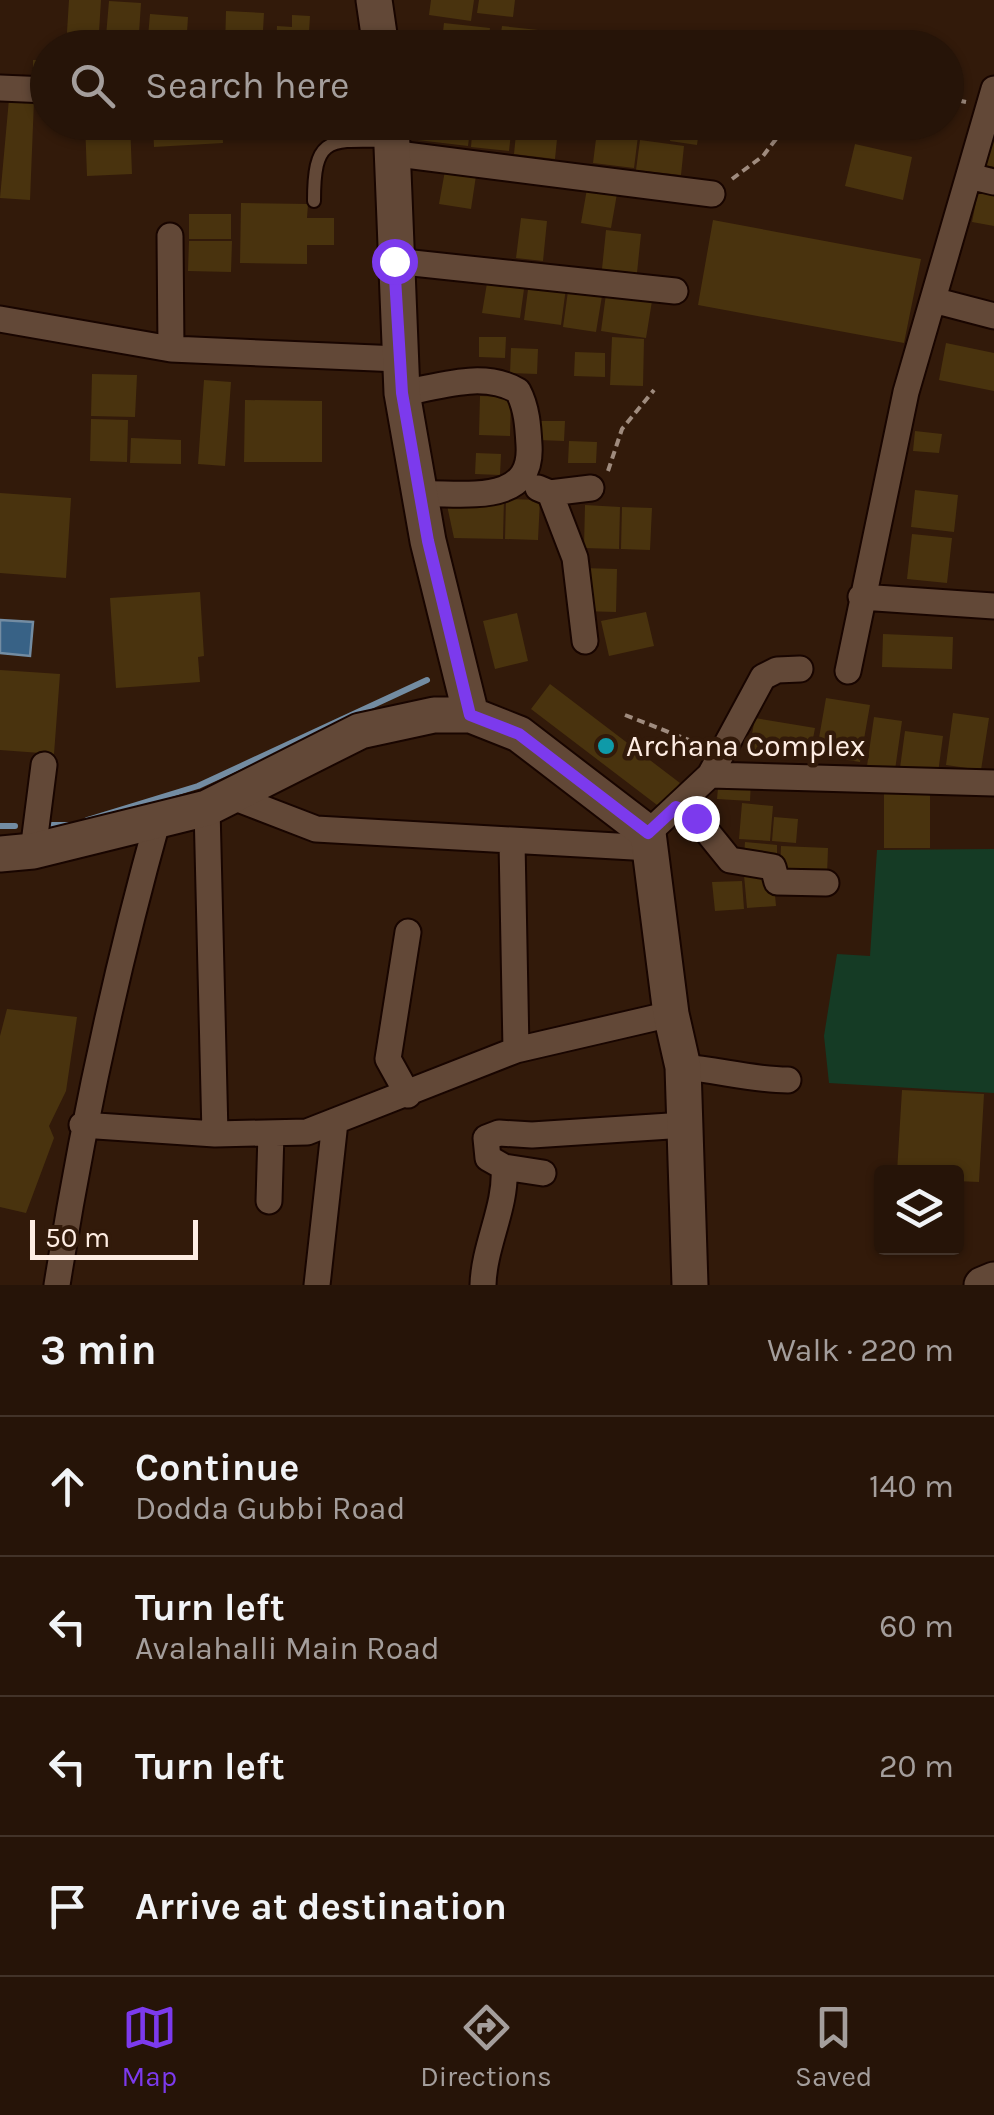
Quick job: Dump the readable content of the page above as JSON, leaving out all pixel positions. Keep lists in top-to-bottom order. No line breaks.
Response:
{"places":["Archana Complex"],"scale_bar":"50 m","page":{"search":"Search here","scale":"50 m","heading":["3 min","Walk · 220 m"],"list":[["Continue","Dodda Gubbi Road","140 m"],["Turn left","Avalahalli Main Road","60 m"],["Turn left","20 m"],"Arrive at destination"],"nav":["Map","Directions","Saved"]}}
